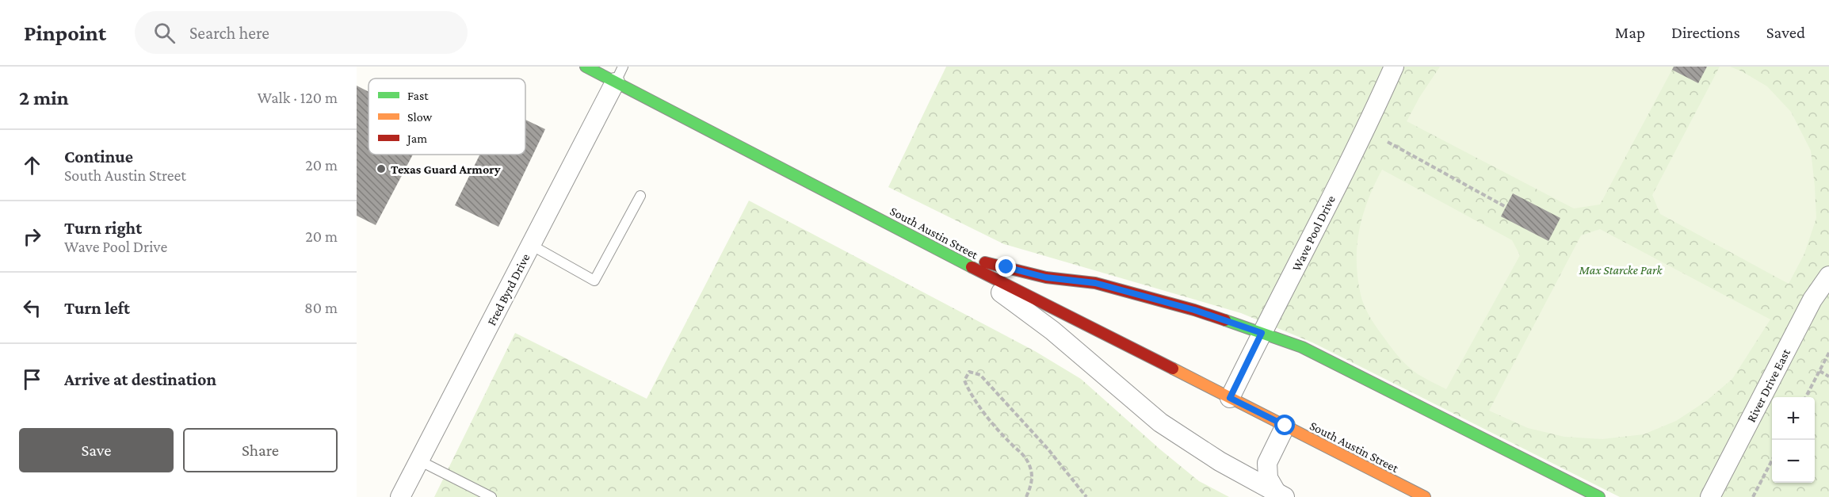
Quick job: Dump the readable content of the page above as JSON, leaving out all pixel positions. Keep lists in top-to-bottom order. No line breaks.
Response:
{"streets":{"main road":["South Austin Street"],"street":["Wave Pool Drive","Fred Byrd Drive","River Drive East"]},"crossings":[["South Austin Street","Wave Pool Drive"],["South Austin Street","Fred Byrd Drive"]],"parks":["Max Starcke Park"],"places":["Texas Guard Armory"],"legend":["Fast","Slow","Jam"],"page":{"header":"Pinpoint","search":"Search here","nav":["Map","Directions","Saved"],"heading":["2 min","Walk · 120 m"],"list":[["Continue","South Austin Street","20 m"],["Turn right","Wave Pool Drive","20 m"],["Turn left","80 m"],"Arrive at destination"],"map_buttons":["+","−"],"buttons":["Save","Share"]}}
